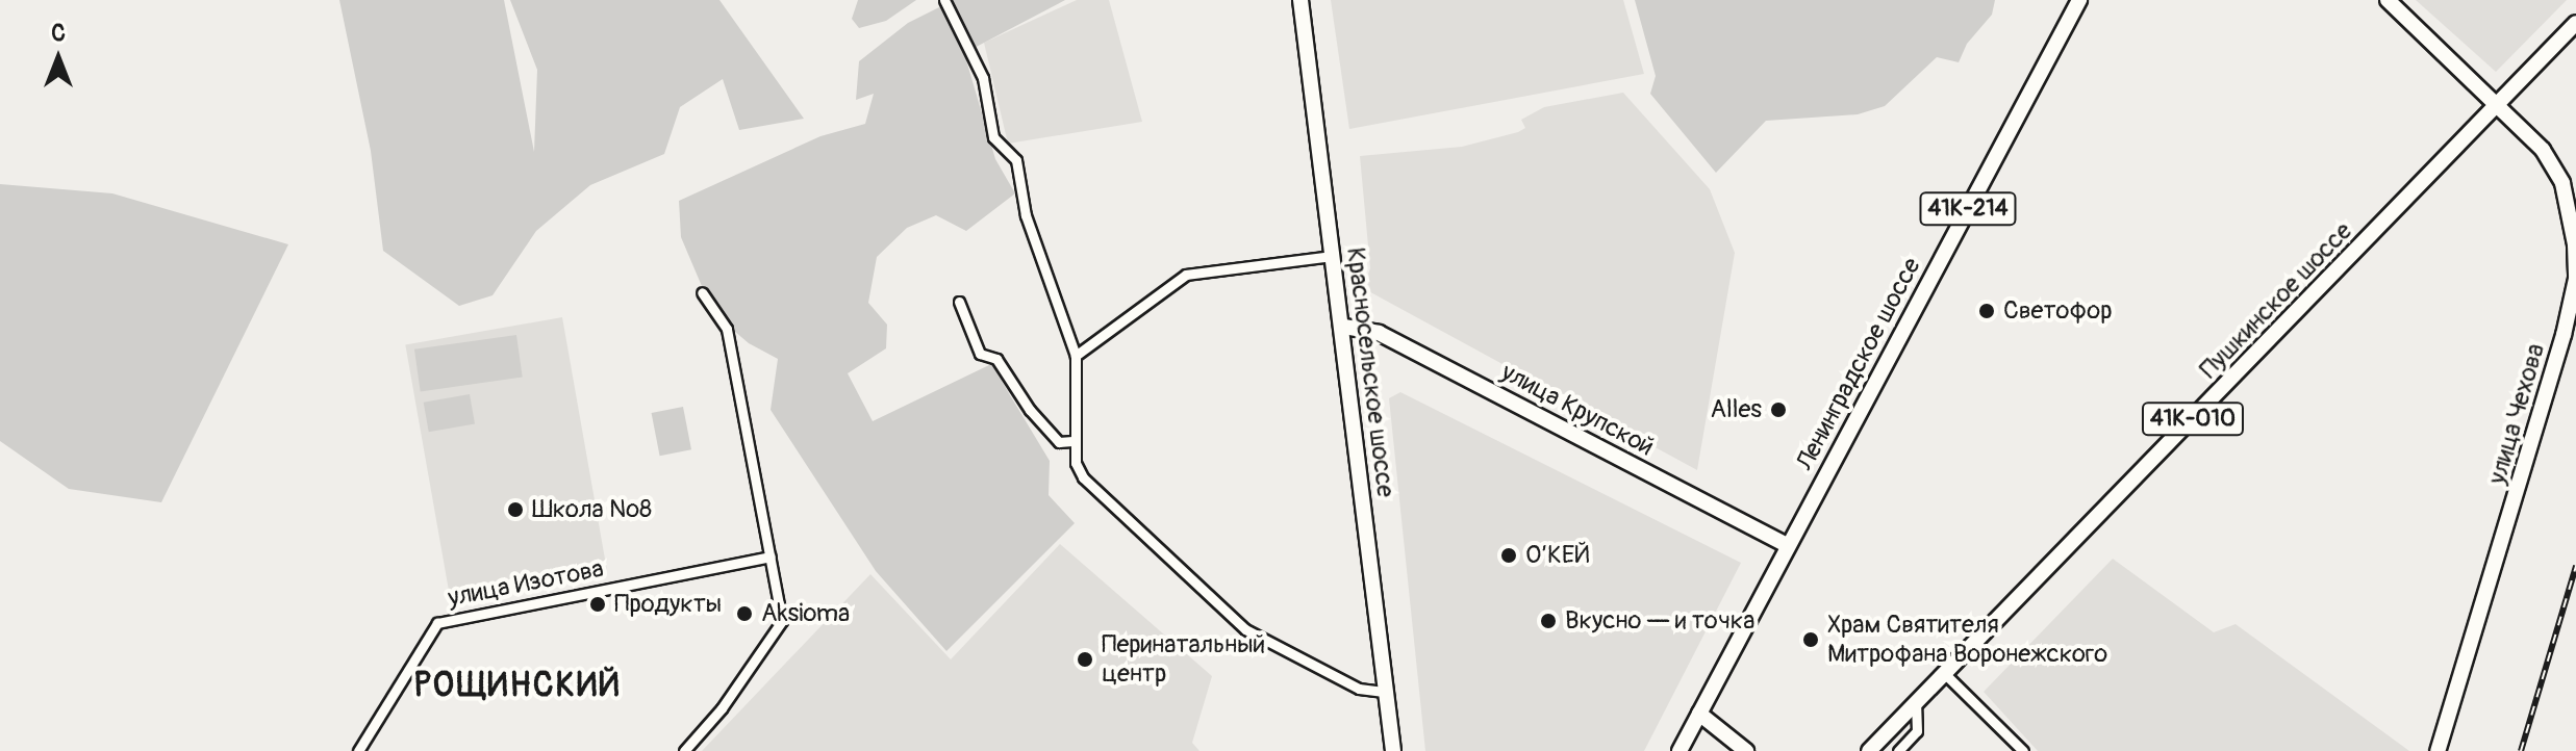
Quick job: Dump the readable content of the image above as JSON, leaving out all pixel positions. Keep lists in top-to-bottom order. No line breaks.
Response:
{"streets":{"main road":["41К-214","Пушкинское шоссе","Ленинградское шоссе","Красносельское шоссе","улица Крупской","улица Чехова","41К-010"],"street":["улица Изотова"]},"crossings":[["Пушкинское шоссе","улица Чехова"],["Ленинградское шоссе","улица Крупской"],["Красносельское шоссе","улица Крупской"]],"districts":["РОЩИНСКИЙ"],"places":["Светофор","Alles","Школа №8","О’КЕЙ","Продукты","Aksioma","Вкусно — и точка","Храм Святителя Митрофана Воронежского","Перинатальный центр"],"north":"top"}
